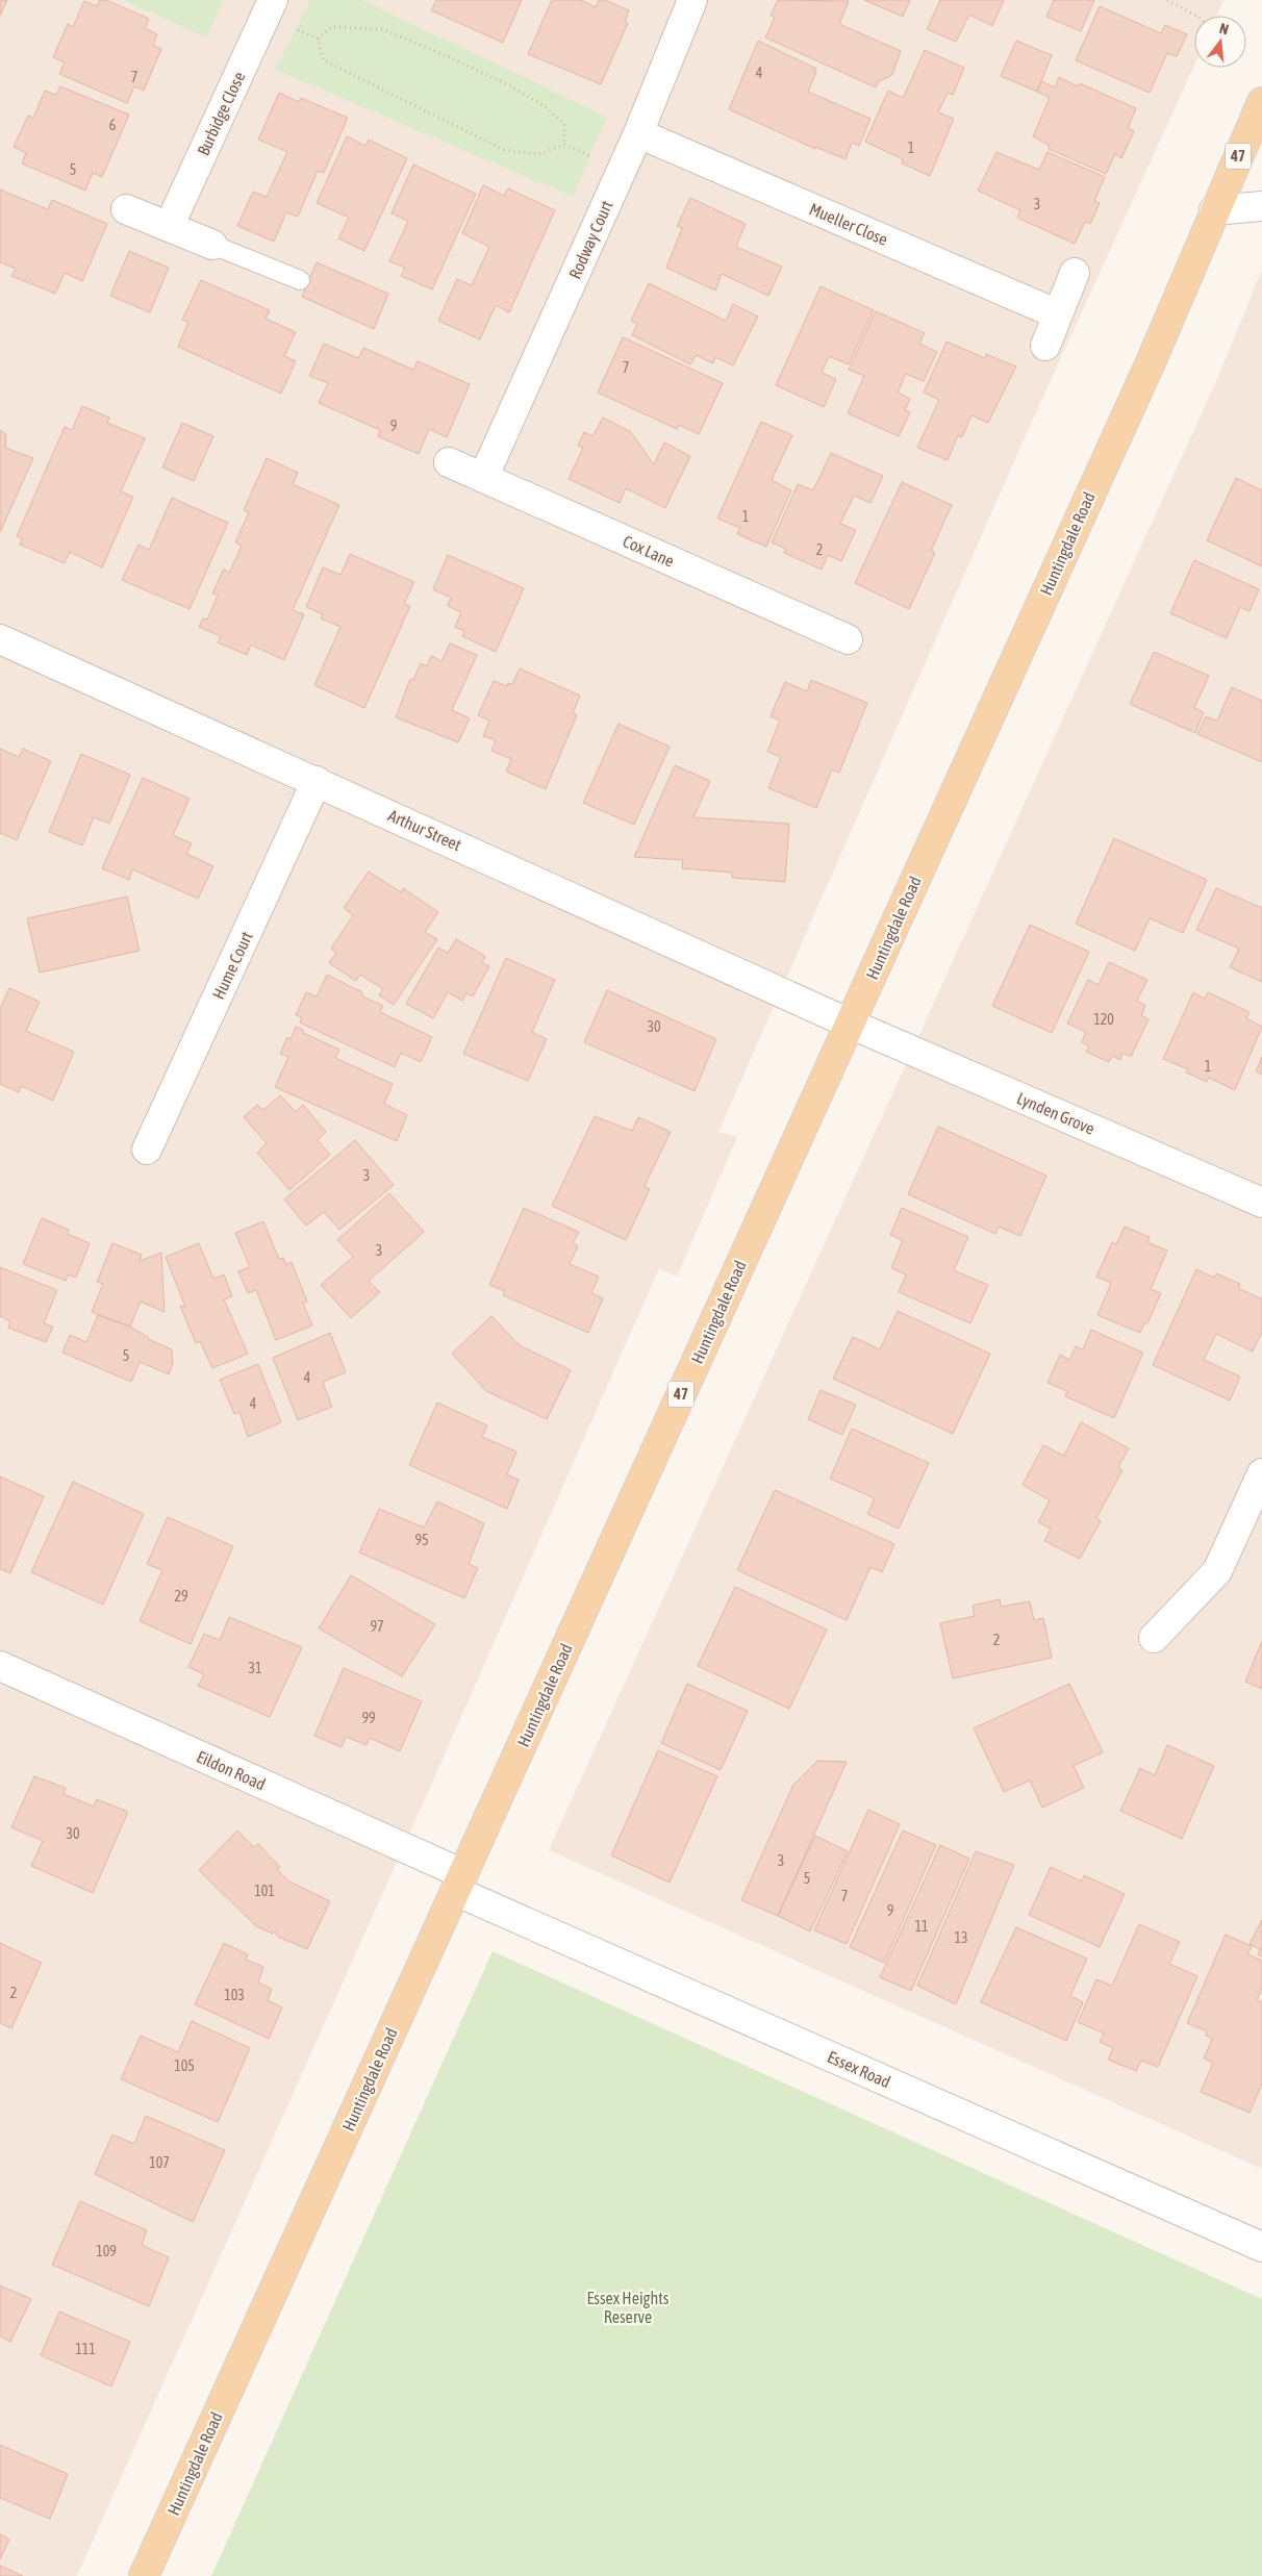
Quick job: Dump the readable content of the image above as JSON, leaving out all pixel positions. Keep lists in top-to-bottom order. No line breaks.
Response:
{"streets":{"main road":["47","Huntingdale Road"],"street":["Burbidge Close","Mueller Close","Rodway Court","Cox Lane","Arthur Street","Hume Court","Lynden Grove","Eildon Road","Essex Road"]},"crossings":[["Mueller Close","Rodway Court"],["Rodway Court","Cox Lane"],["Huntingdale Road","Arthur Street"],["Huntingdale Road","Lynden Grove"],["Huntingdale Road","Eildon Road"],["Huntingdale Road","Essex Road"],["Arthur Street","Hume Court"],["Arthur Street","Lynden Grove"],["Eildon Road","Essex Road"]],"parks":["Essex Heights Reserve"],"house_numbers":["4","7","6","1","5","3","7","9","1","2","120","30","1","3","3","5","4","4","95","29","97","2","31","99","30","3","5","101","7","9","11","13","2","103","105","107","109","111"],"north":"top"}
